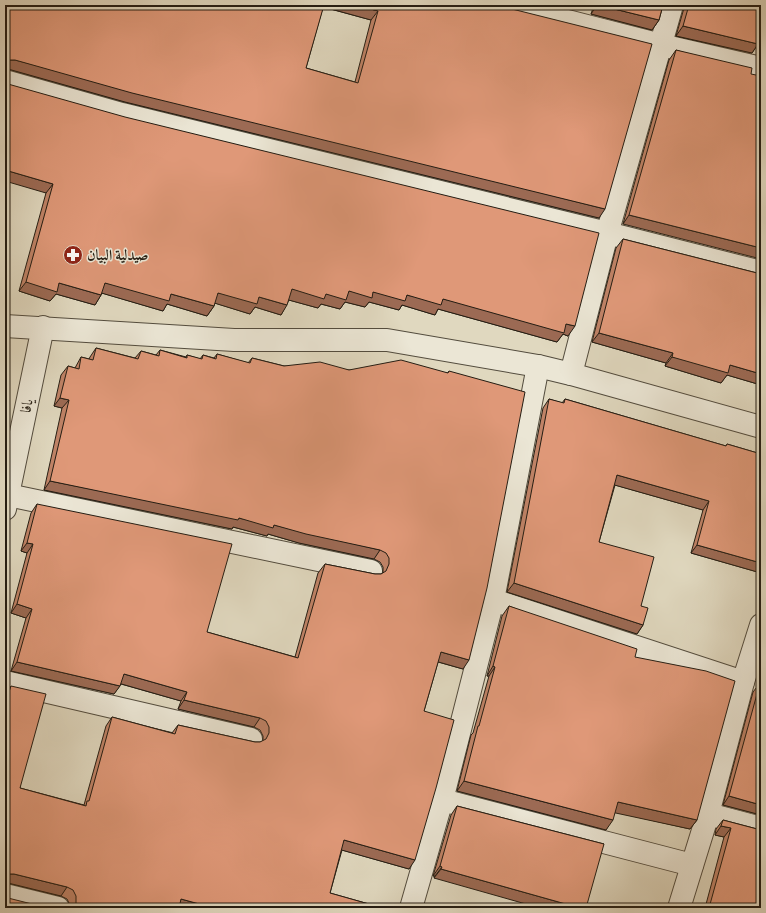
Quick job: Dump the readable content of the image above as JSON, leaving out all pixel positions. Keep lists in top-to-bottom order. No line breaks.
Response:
{"streets":{"street":["يافا"]},"places":{"pharmacy":["صيدلية البيان"]}}
